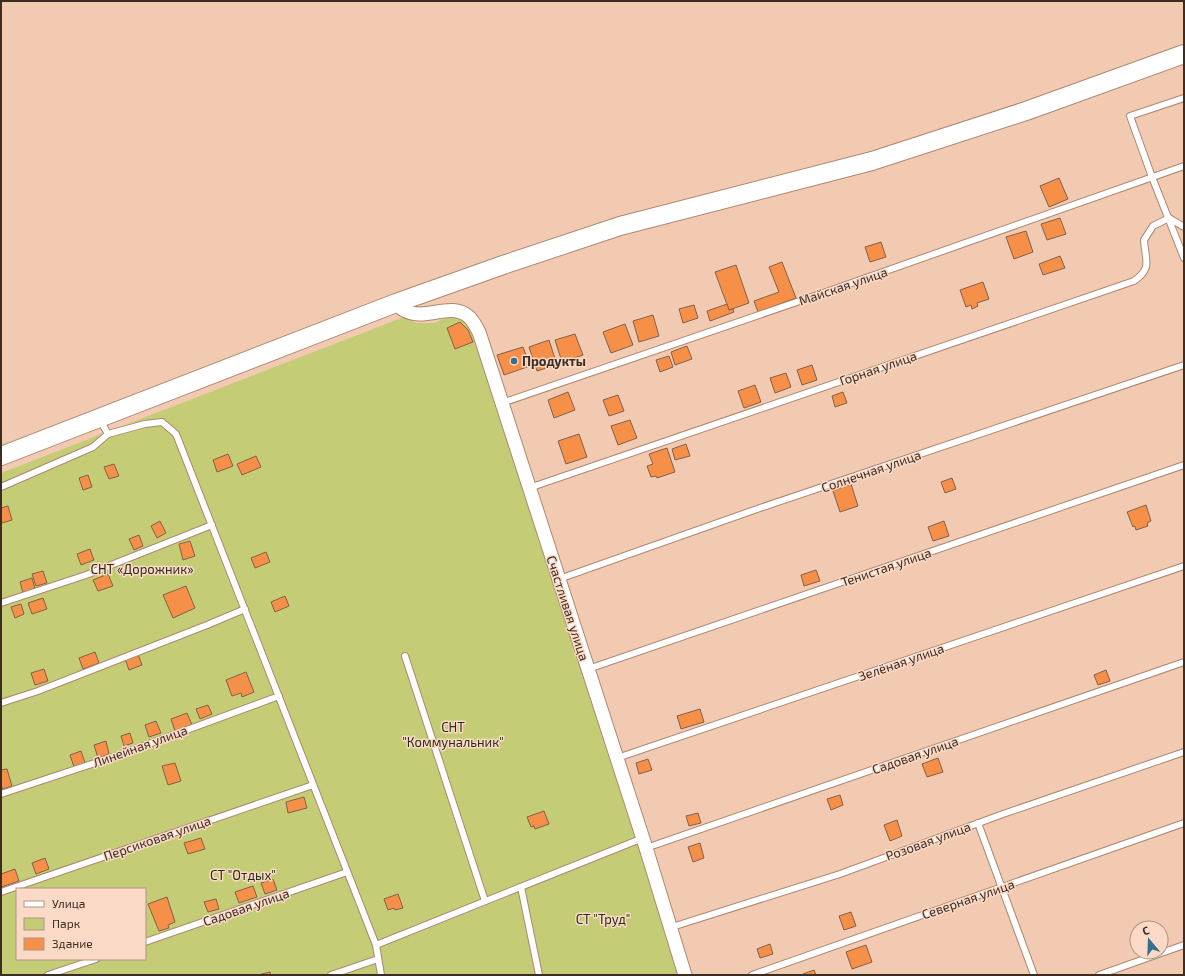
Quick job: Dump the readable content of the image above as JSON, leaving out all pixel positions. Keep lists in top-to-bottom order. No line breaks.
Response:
{"streets":{"street":["Счастливая улица"],"lane":["Майская улица","Горная улица","Солнечная улица","Тенистая улица","Зелёная улица","Линейная улица","Садовая улица","Персиковая улица","Розовая улица","Северная улица"]},"crossings":[["Майская улица","Счастливая улица"],["Горная улица","Счастливая улица"],["Солнечная улица","Счастливая улица"],["Тенистая улица","Счастливая улица"],["Счастливая улица","Зелёная улица"],["Счастливая улица","Садовая улица"],["Счастливая улица","Розовая улица"]],"parks":["СНТ «Дорожник»","СНТ \"Коммунальник\"","СТ \"Отдых\"","СТ \"Труд\""],"places":["Продукты"],"legend":["Улица","Парк","Здание"],"north":"top"}
